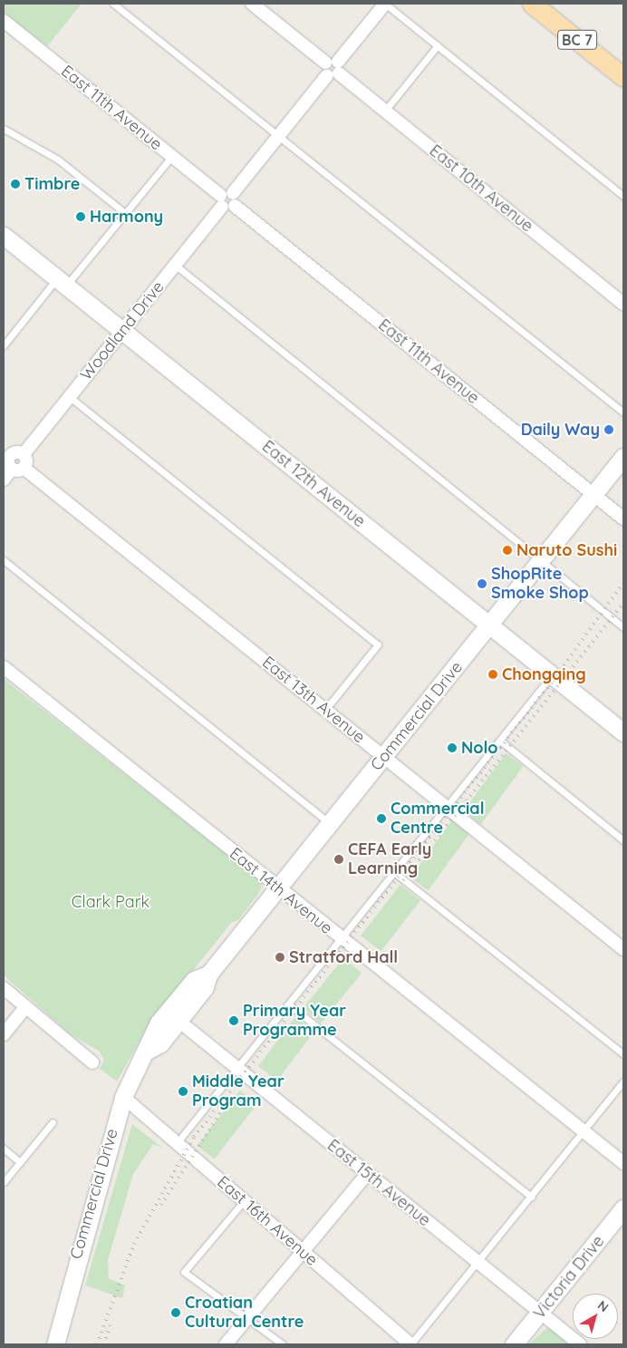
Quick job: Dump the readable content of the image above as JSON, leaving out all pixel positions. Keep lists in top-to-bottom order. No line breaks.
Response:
{"streets":{"main road":["BC 7"],"street":["East 11th Avenue","East 10th Avenue","Woodland Drive","East 12th Avenue","East 13th Avenue","Commercial Drive","East 14th Avenue","East 15th Avenue","East 16th Avenue","Victoria Drive"]},"crossings":[["East 11th Avenue","Woodland Drive"],["East 11th Avenue","Commercial Drive"],["East 10th Avenue","Woodland Drive"],["Woodland Drive","East 12th Avenue"],["Woodland Drive","East 13th Avenue"],["East 12th Avenue","Commercial Drive"],["East 13th Avenue","Commercial Drive"],["Commercial Drive","East 14th Avenue"],["Commercial Drive","East 15th Avenue"],["Commercial Drive","East 16th Avenue"],["East 15th Avenue","Victoria Drive"]],"parks":["Clark Park"],"places":["Timbre","Harmony","Daily Way","Naruto Sushi","ShopRite Smoke Shop","Chongqing","Nolo","Commercial Centre","CEFA Early Learning","Stratford Hall","Primary Year Programme","Middle Year Program","Croatian Cultural Centre"],"north":"top right"}
